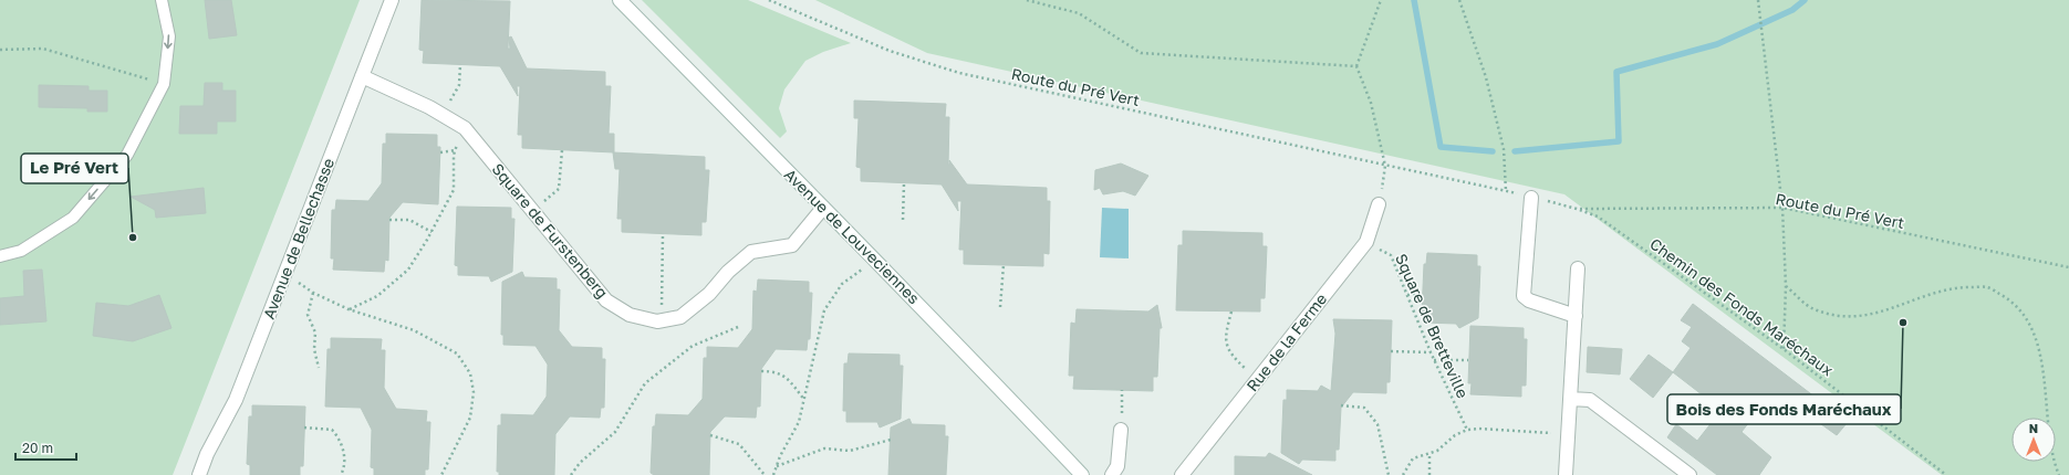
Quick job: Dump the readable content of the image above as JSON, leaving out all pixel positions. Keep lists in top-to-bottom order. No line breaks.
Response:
{"streets":{"street":["Square de Furstenberg","Avenue de Louveciennes","Avenue de Bellechasse","Rue de la Ferme"],"path":["Route du Pré Vert","Chemin des Fonds Maréchaux","Square de Bretteville"]},"crossings":[["Route du Pré Vert","Chemin des Fonds Maréchaux"],["Square de Furstenberg","Avenue de Louveciennes"],["Square de Furstenberg","Avenue de Bellechasse"],["Square de Bretteville","Rue de la Ferme"]],"places":["Le Pré Vert","Bois des Fonds Maréchaux"],"scale_bar":"20 m","north":"top"}
